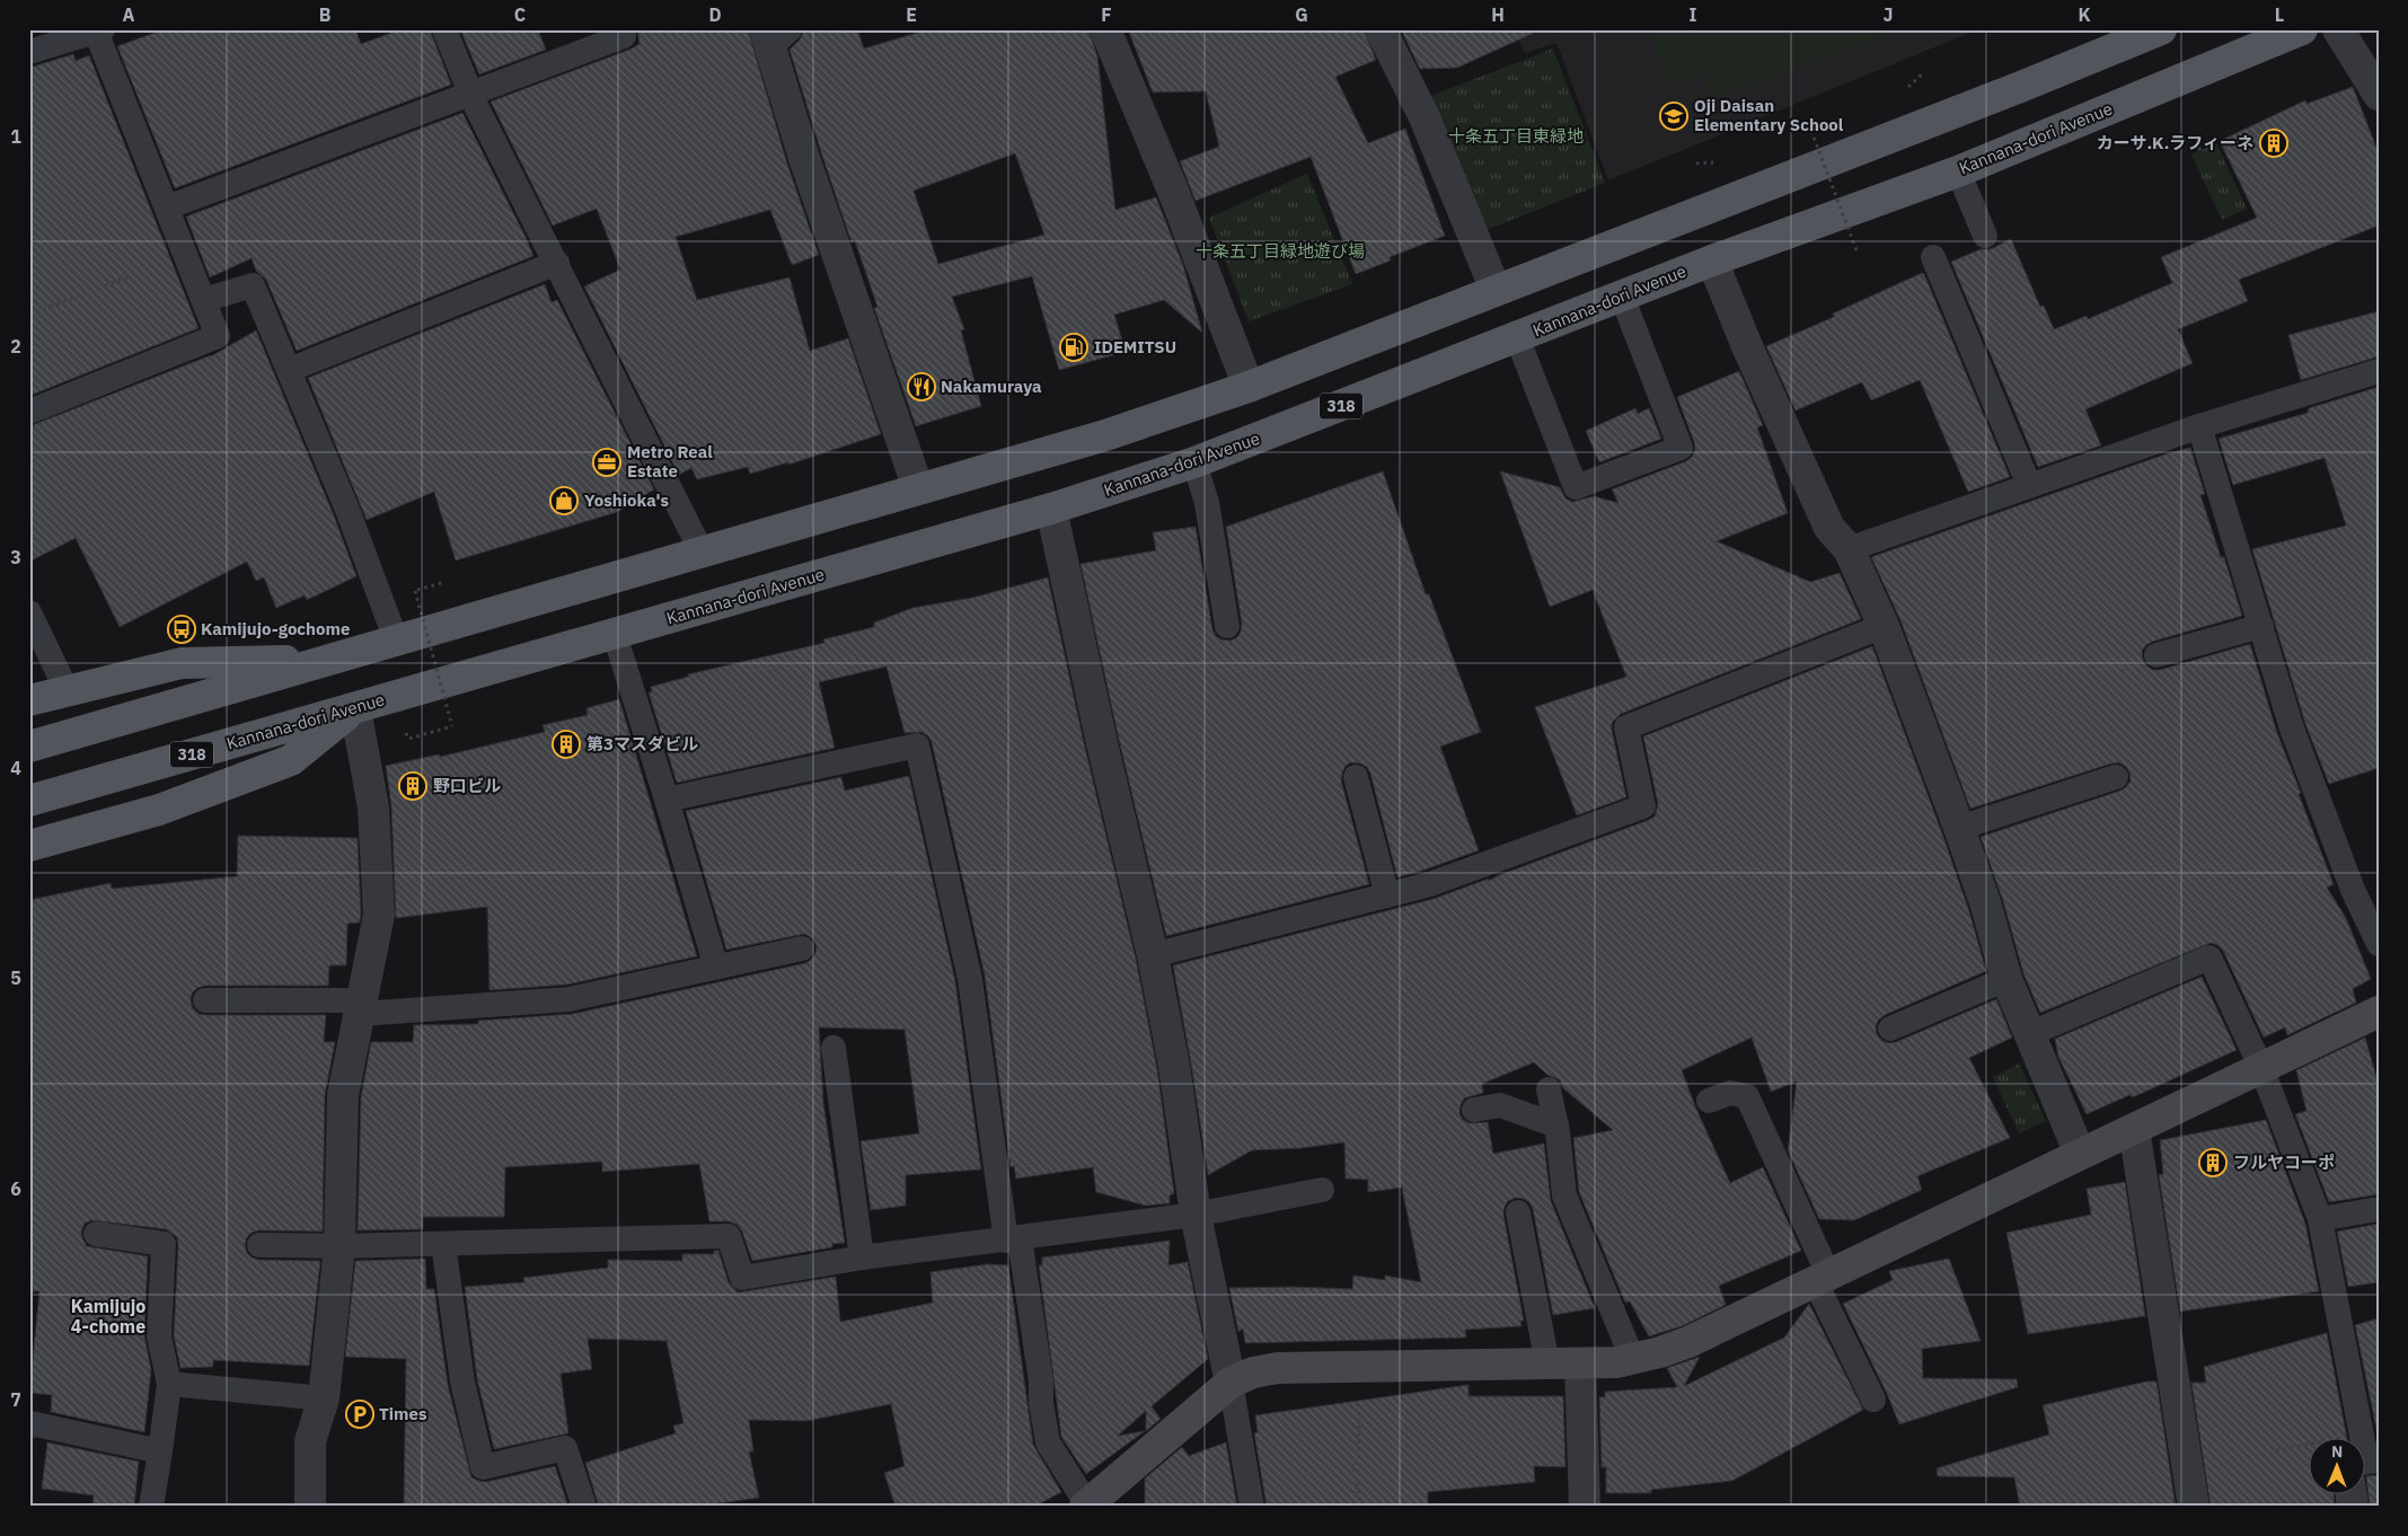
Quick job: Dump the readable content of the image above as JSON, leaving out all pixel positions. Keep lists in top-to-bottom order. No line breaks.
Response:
{"streets":{"main road":["Kannana-dori Avenue","318"]},"districts":["Kamijujo 4-chome"],"parks":["十条五丁目東緑地","十条五丁目緑地遊び場"],"places":{"school or university":["Oji Daisan Elementary School"],"building":["カーサ.K.ラフィーネ","第3マスダビル","野口ビル","フルヤコーポ"],"fuel station":["IDEMITSU"],"restaurant":["Nakamuraya"],"office":["Metro Real Estate"],"shop":["Yoshioka's"],"bus stop":["Kamijujo-gochome"],"parking":["Times"]},"north":"top","grid":{"columns":["A","B","C","D","E","F","G","H","I","J","K","L"],"rows":["1","2","3","4","5","6","7"]}}
